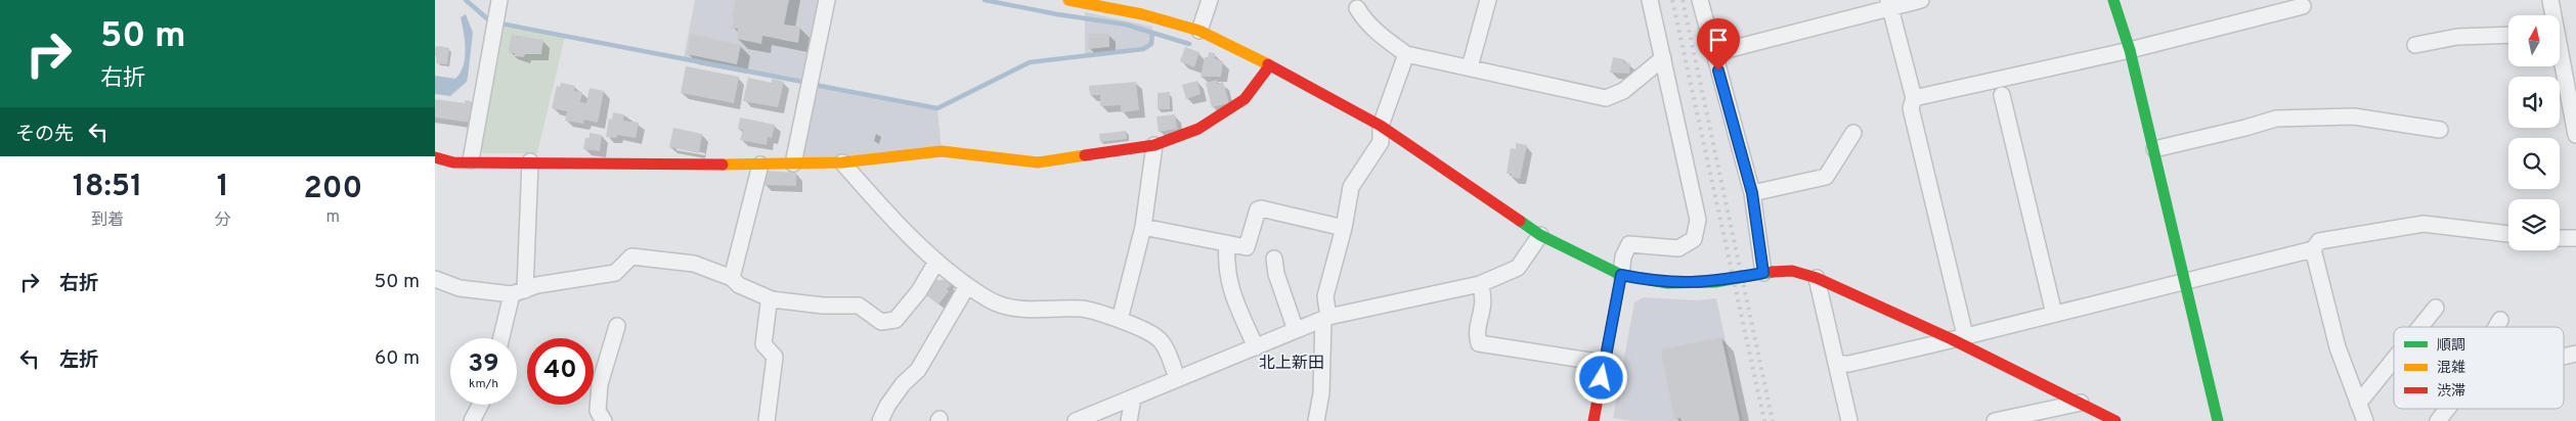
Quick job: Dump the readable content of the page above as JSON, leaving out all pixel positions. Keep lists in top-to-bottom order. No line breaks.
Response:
{"districts":["北上新田"],"legend":["順調","混雑","渋滞"],"north":"top","page":{"turn":["50 m","右折"],"then":"その先","eta":["18:51","到着","1","分","200","m"],"list":[{"name":"右折","value":"50 m"},{"name":"左折","value":"60 m"}],"speed":"39 km/h","limit":"40"}}
